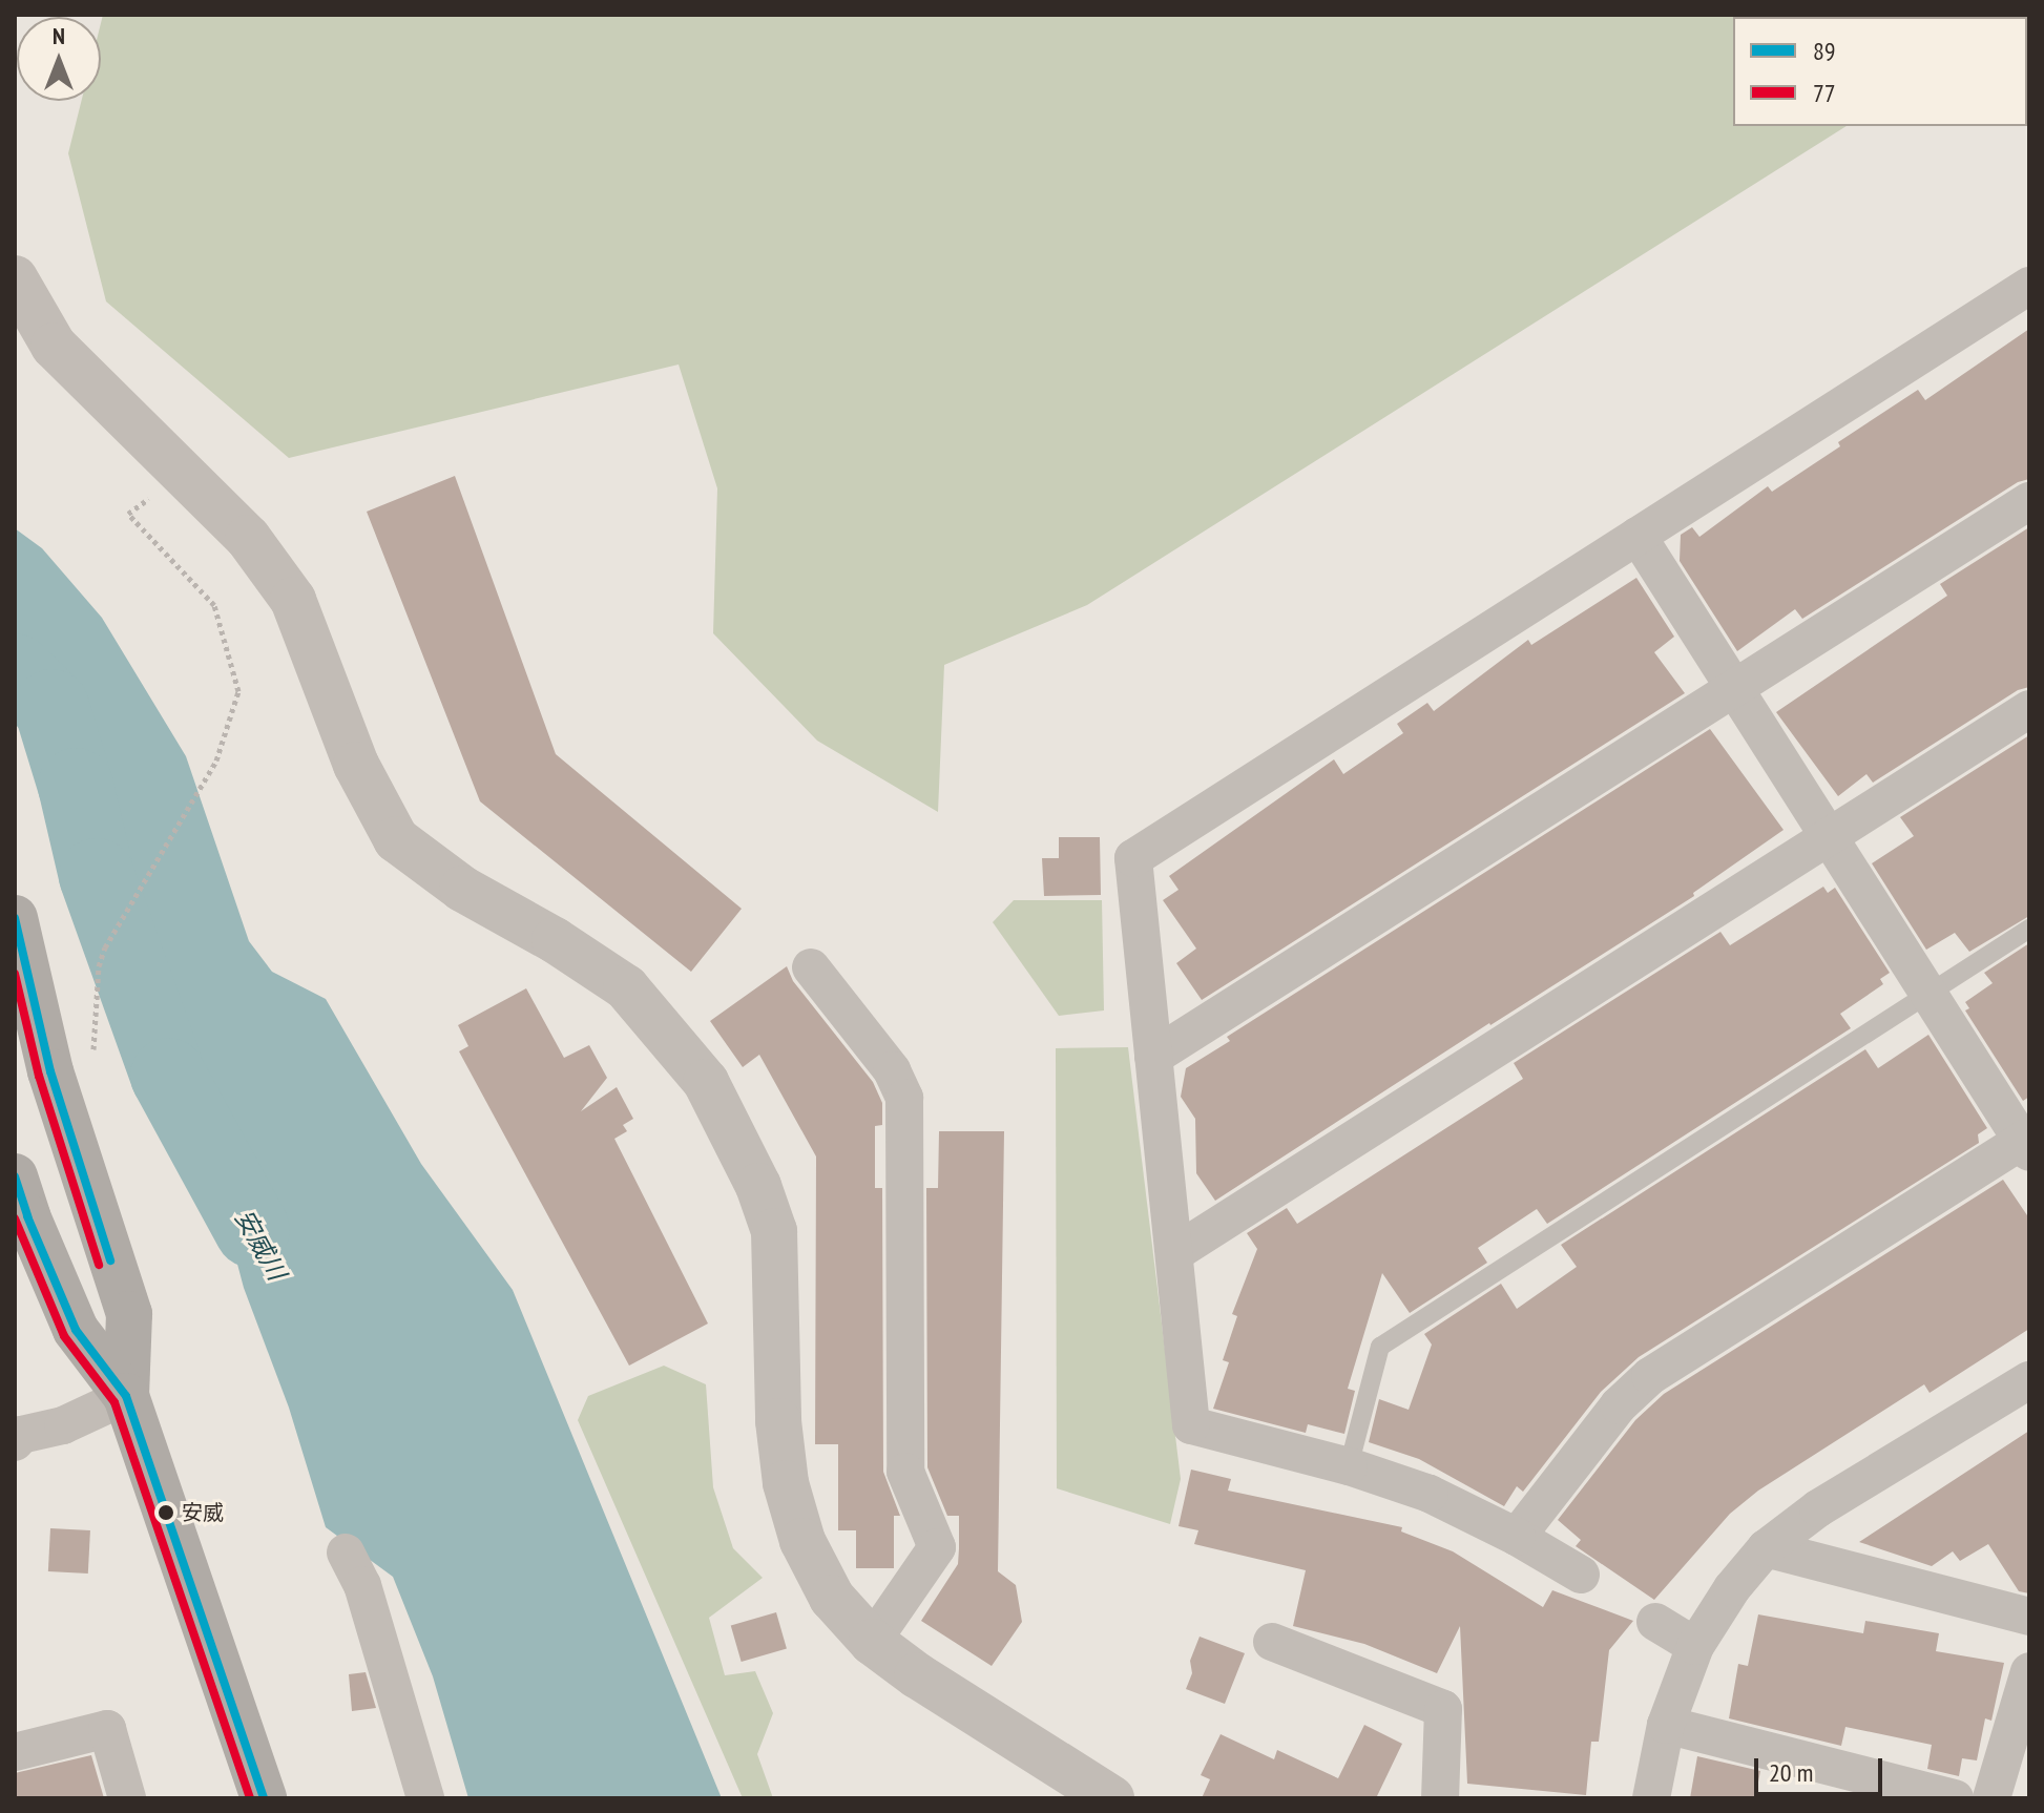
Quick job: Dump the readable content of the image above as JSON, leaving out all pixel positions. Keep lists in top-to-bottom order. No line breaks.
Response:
{"water":["安威川"],"places":["安威"],"lines":["transit line 89","transit line 77"],"legend":["89","77"],"scale_bar":"20 m","north":"top"}
